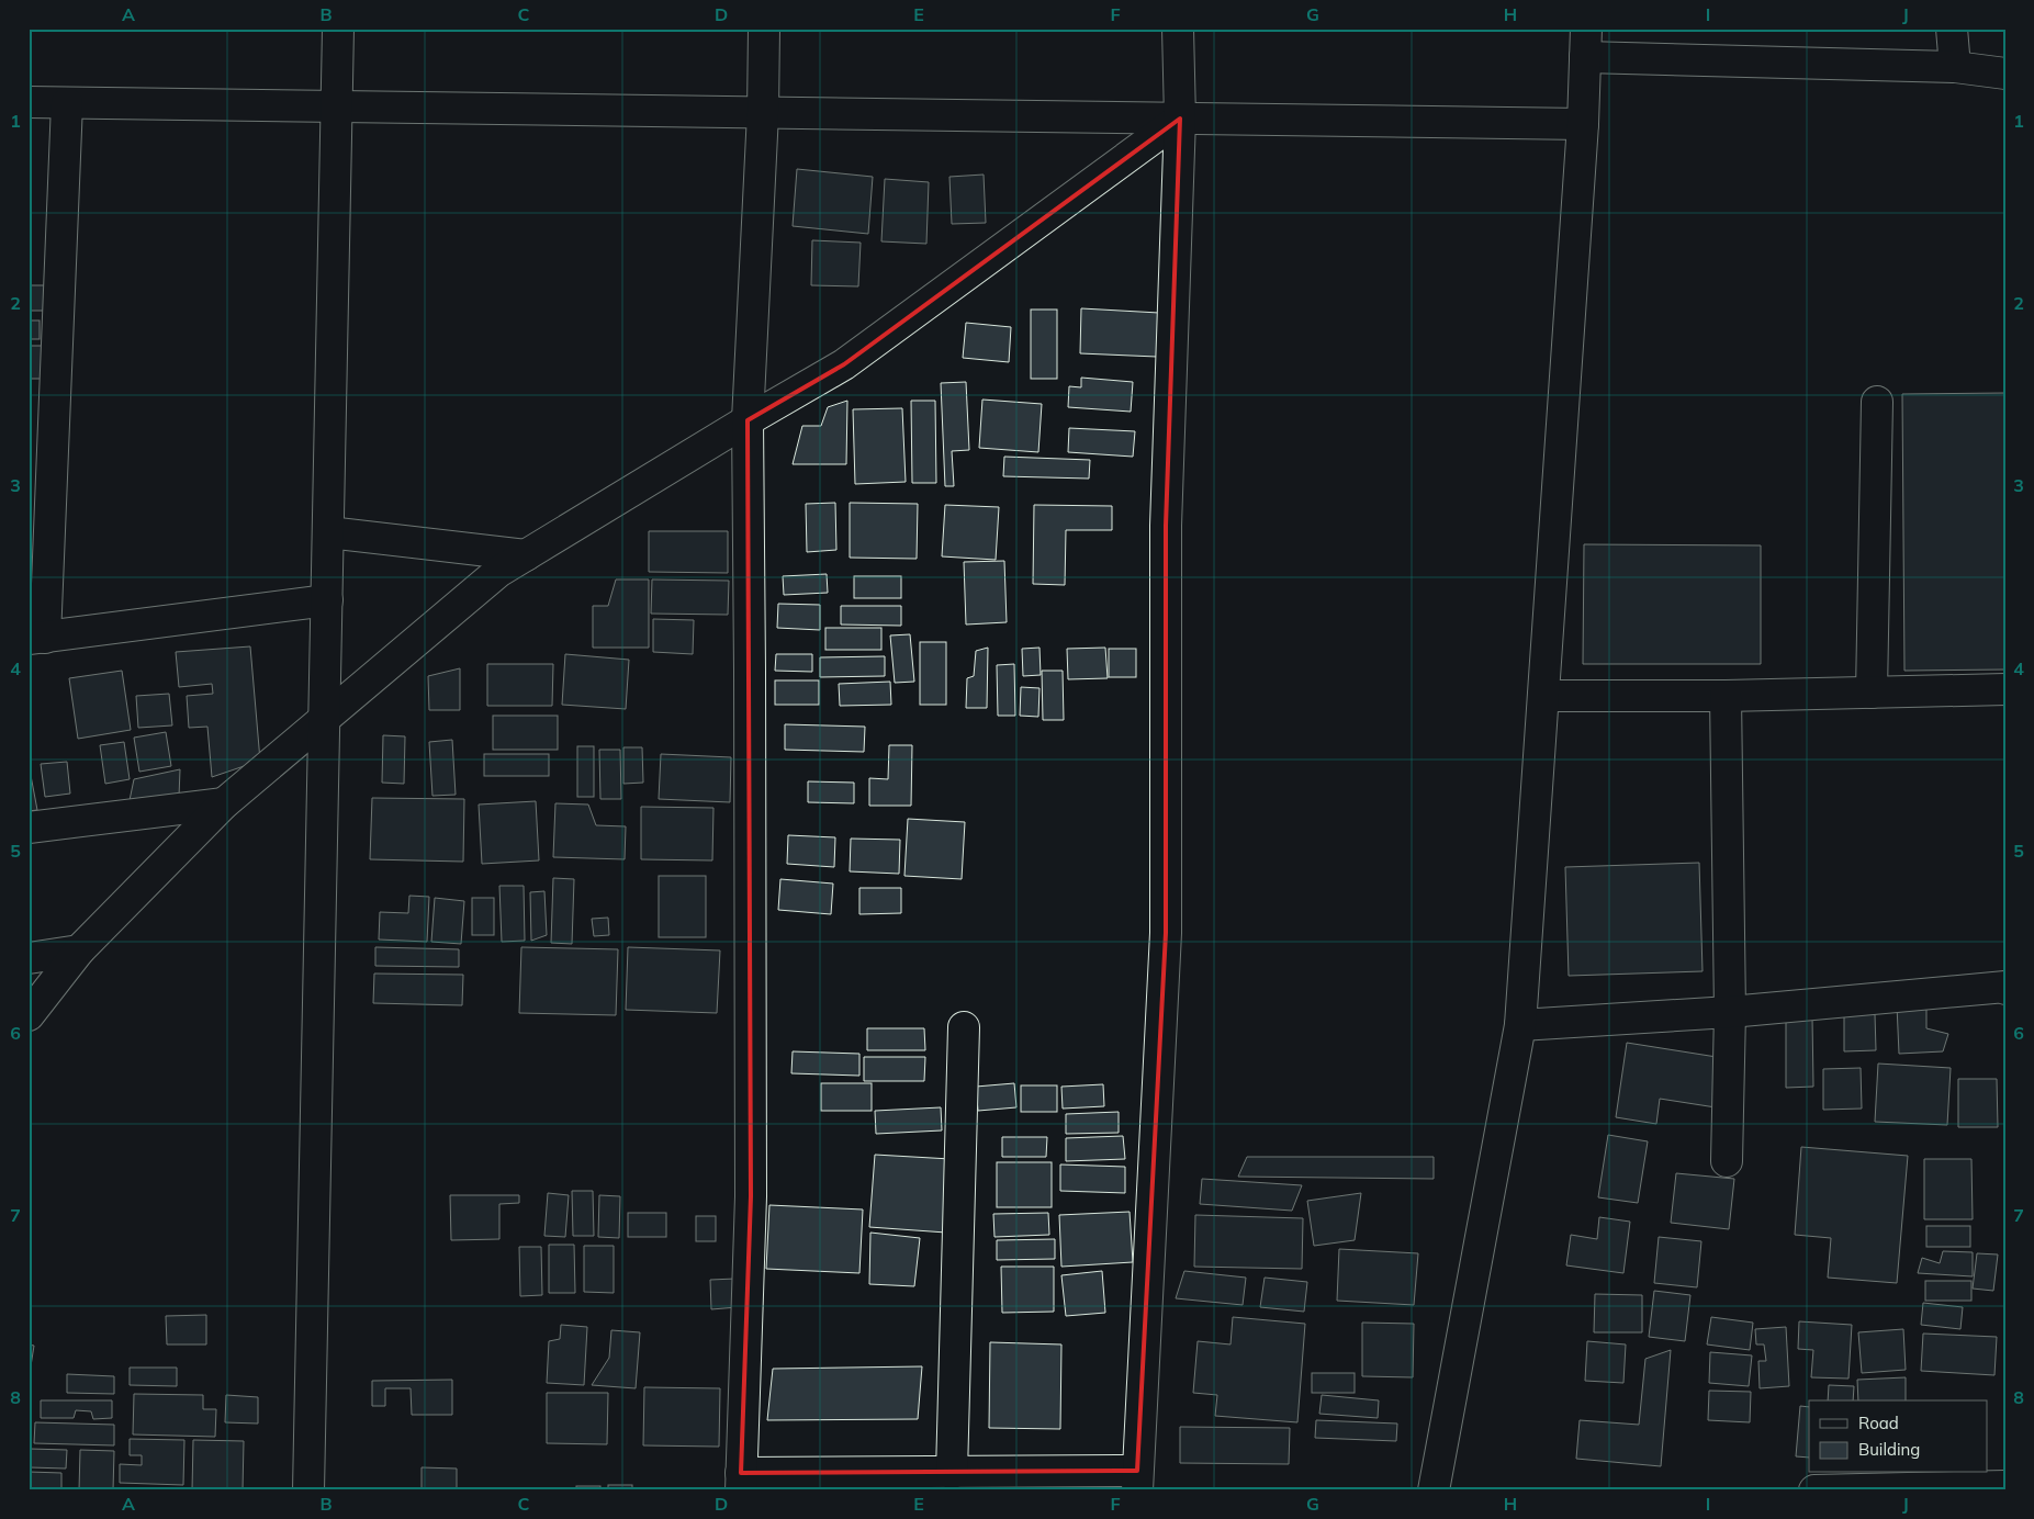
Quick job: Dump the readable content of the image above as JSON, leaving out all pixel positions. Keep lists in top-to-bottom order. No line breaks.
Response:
{"legend":["Road","Building"],"grid":{"columns":["A","B","C","D","E","F","G","H","I","J"],"rows":["1","2","3","4","5","6","7","8"]}}
